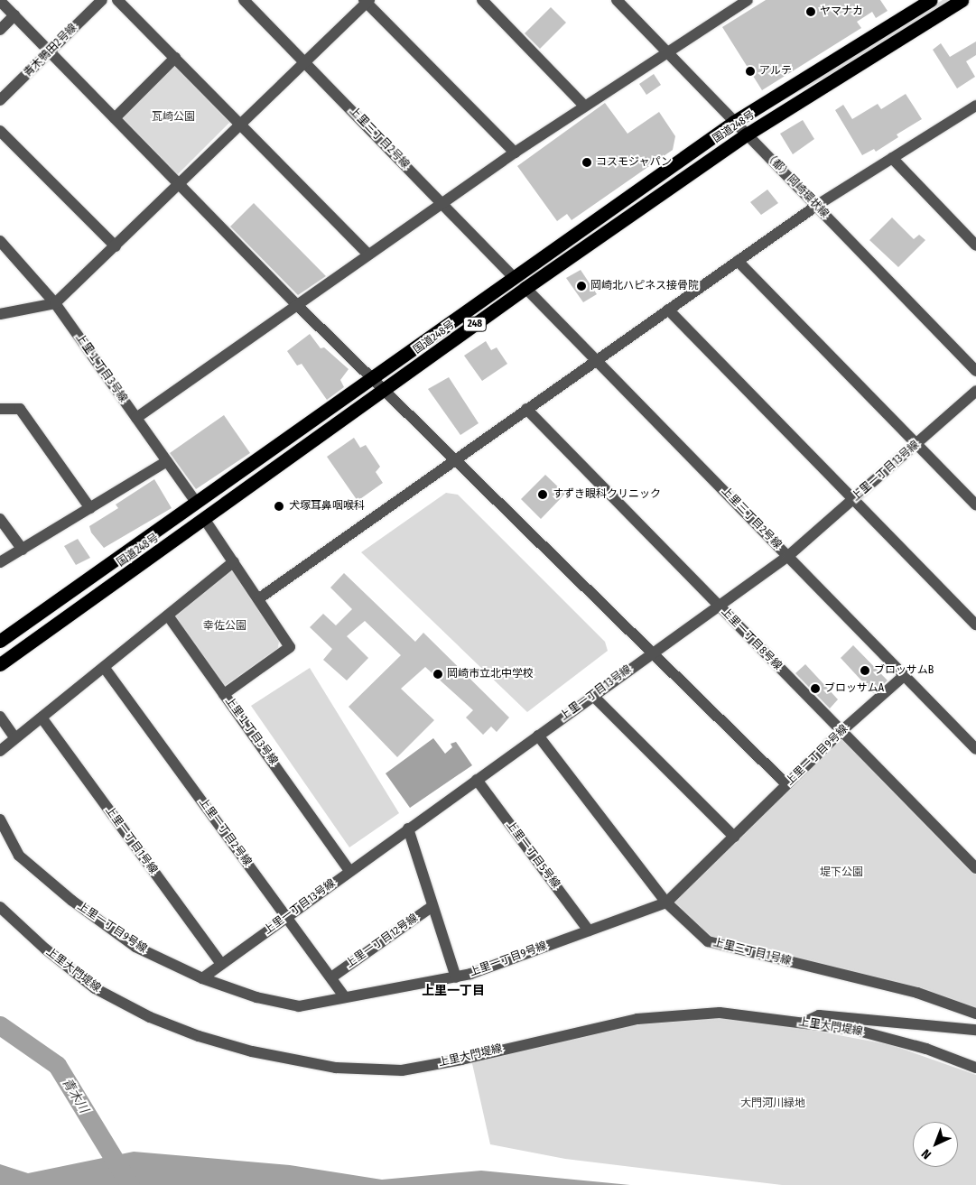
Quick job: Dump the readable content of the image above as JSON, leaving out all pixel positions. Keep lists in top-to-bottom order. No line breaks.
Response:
{"streets":{"highway":["国道248号","248"],"street":["青木鴨田2号線","上里三丁目2号線","（都）岡崎環状線","上里１丁目3号線","上里一丁目13号線","上里一丁目8号線","上里一丁目9号線","上里一丁目2号線","上里一丁目1号線","上里一丁目5号線","上里一丁目12号線","上里三丁目1号線","上里大門堤線"]},"crossings":[["国道248号","上里三丁目2号線"],["国道248号","（都）岡崎環状線"],["国道248号","上里１丁目3号線"],["上里三丁目2号線","上里一丁目13号線"],["上里三丁目2号線","上里一丁目9号線"],["上里１丁目3号線","上里一丁目13号線"],["上里一丁目13号線","上里一丁目8号線"],["上里一丁目13号線","上里一丁目9号線"],["上里一丁目13号線","上里一丁目2号線"],["上里一丁目13号線","上里一丁目1号線"],["上里一丁目13号線","上里一丁目5号線"],["上里一丁目13号線","上里三丁目1号線"],["上里一丁目8号線","上里一丁目9号線"],["上里一丁目9号線","上里一丁目2号線"],["上里一丁目9号線","上里一丁目5号線"],["上里一丁目9号線","上里三丁目1号線"],["上里一丁目2号線","上里一丁目12号線"]],"districts":["上里一丁目"],"water":["青木川"],"parks":["瓦崎公園","幸佐公園","堤下公園","大門河川緑地"],"places":["ヤマナカ","アルテ","コスモジャパン","岡崎北ハピネス接骨院","すずき眼科クリニック","犬塚耳鼻咽喉科","ブロッサムB","岡崎市立北中学校","ブロッサムA"],"north":"bottom left"}
